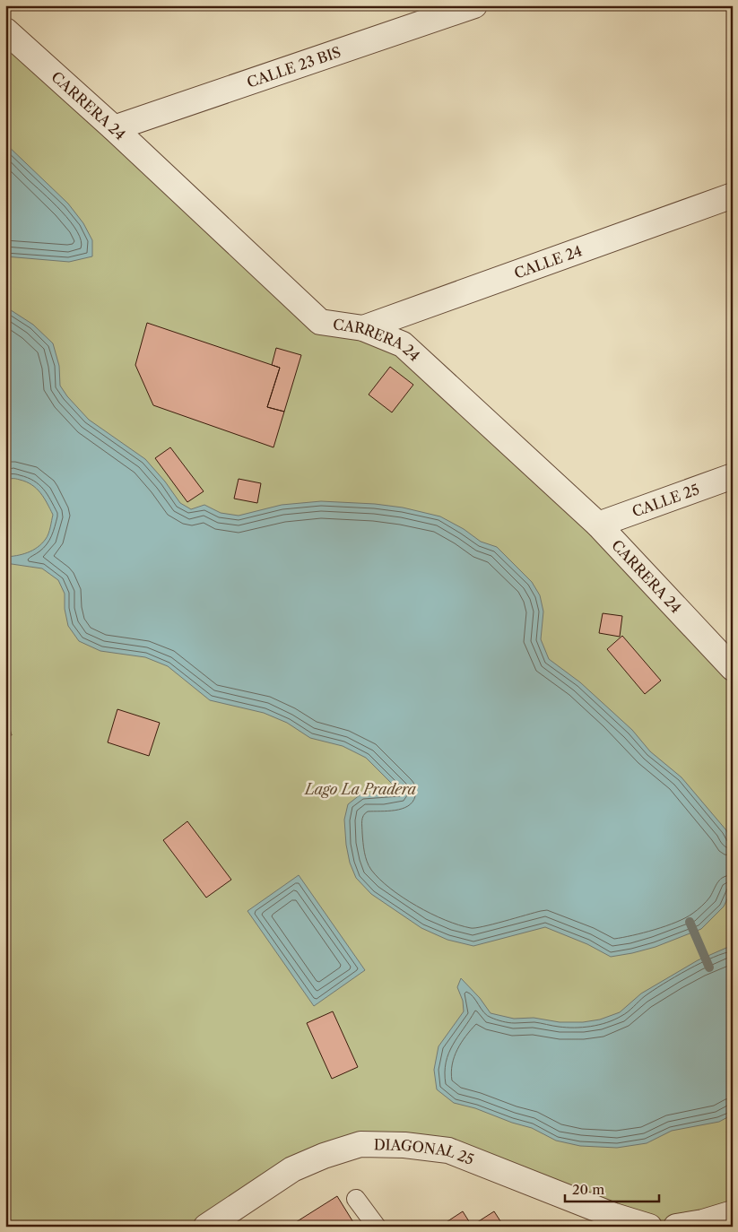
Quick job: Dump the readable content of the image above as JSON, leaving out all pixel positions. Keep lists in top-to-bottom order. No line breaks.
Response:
{"streets":{"street":["CALLE 23 BIS","CARRERA 24","CALLE 24","CALLE 25","DIAGONAL 25"]},"crossings":[["CALLE 23 BIS","CARRERA 24"],["CARRERA 24","CALLE 24"],["CARRERA 24","CALLE 25"]],"parks":["Lago La Pradera"],"scale_bar":"20 m"}
